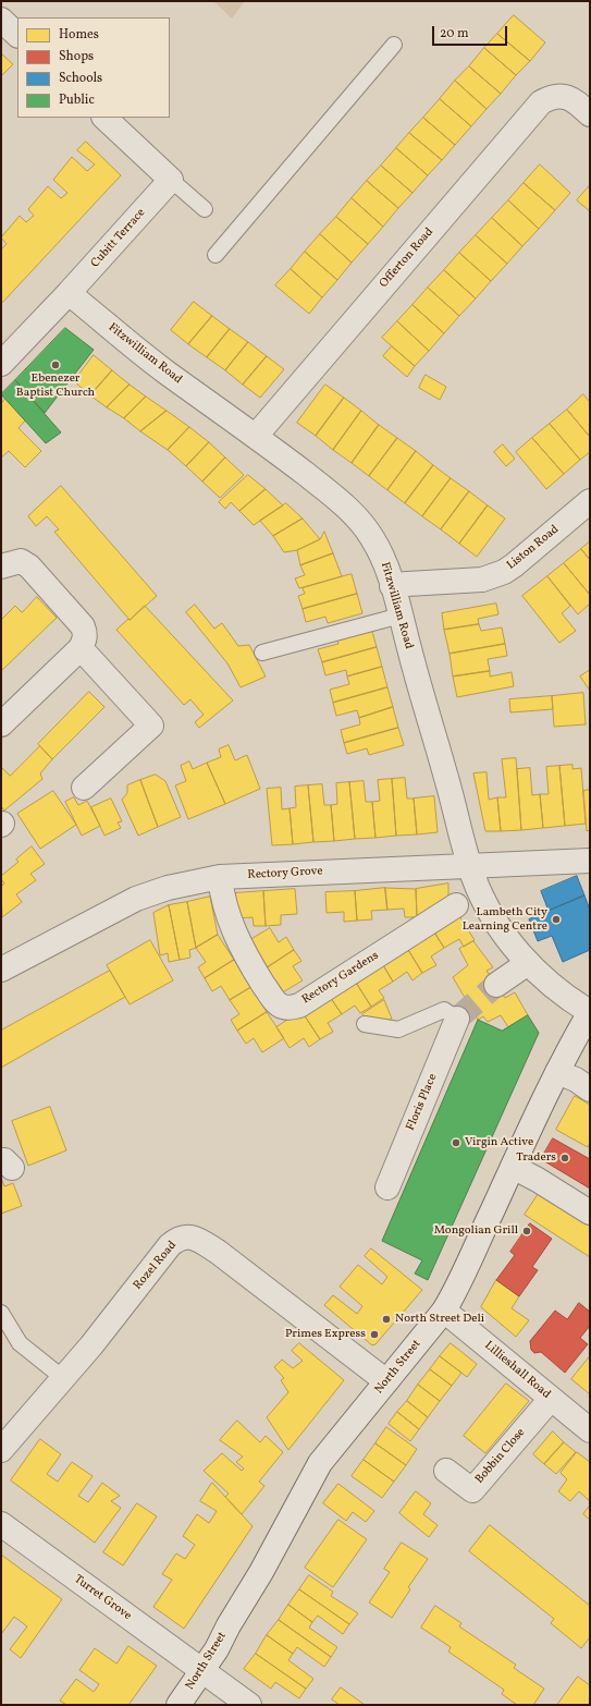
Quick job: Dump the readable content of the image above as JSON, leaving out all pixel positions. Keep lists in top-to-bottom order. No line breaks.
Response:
{"streets":{"street":["Cubitt Terrace","Offerton Road","Fitzwilliam Road","Liston Road","Rectory Grove","Rectory Gardens","Floris Place","Rozel Road","North Street","Lillieshall Road","Bobbin Close","Turret Grove"]},"crossings":[["Cubitt Terrace","Fitzwilliam Road"],["Offerton Road","Fitzwilliam Road"],["Fitzwilliam Road","Liston Road"],["Fitzwilliam Road","Rectory Grove"],["Fitzwilliam Road","North Street"],["Rectory Grove","Rectory Gardens"],["Rozel Road","North Street"],["North Street","Lillieshall Road"],["North Street","Turret Grove"],["Lillieshall Road","Bobbin Close"]],"places":["Ebenezer Baptist Church","Lambeth City Learning Centre","Virgin Active","Traders","Mongolian Grill","North Street Deli","Primes Express"],"legend":["Homes","Shops","Schools","Public"],"scale_bar":"20 m"}
